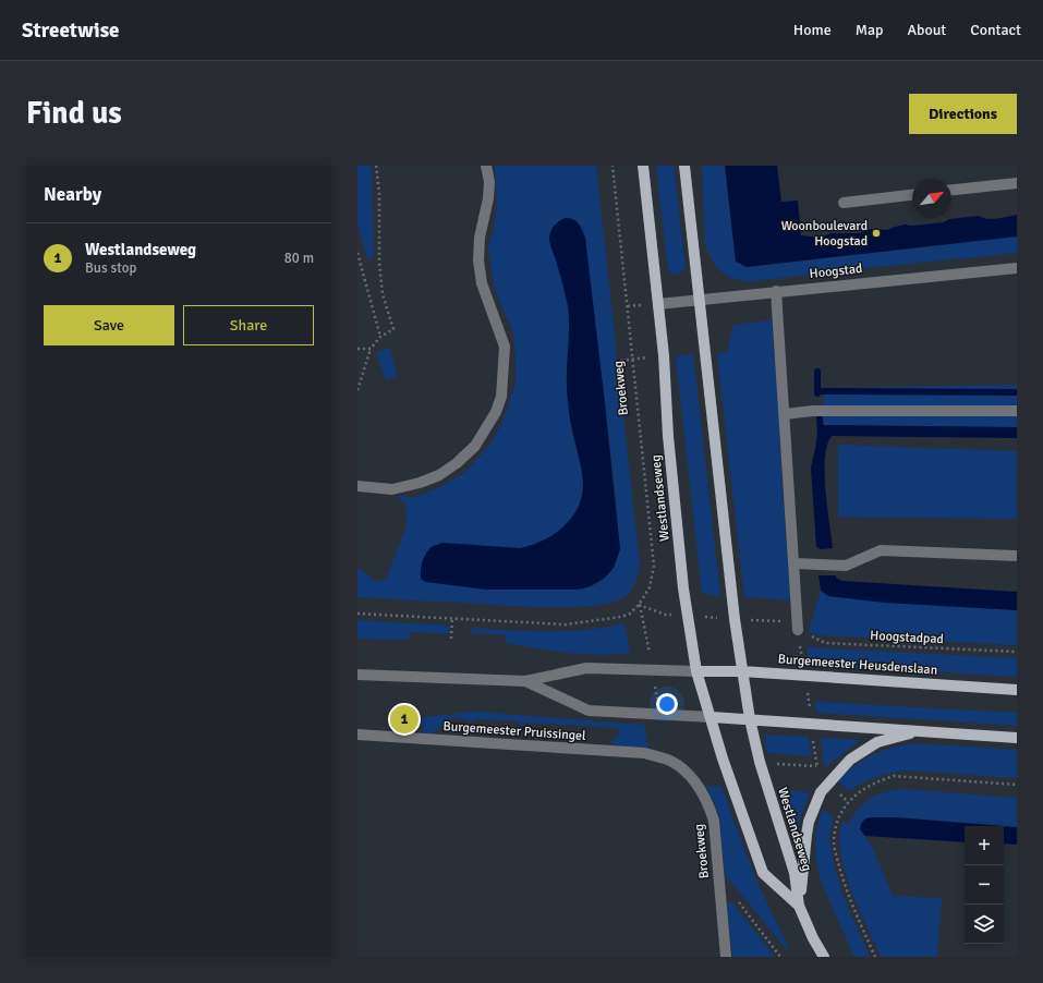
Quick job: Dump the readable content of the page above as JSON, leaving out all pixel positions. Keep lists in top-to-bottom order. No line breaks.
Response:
{"streets":{"main road":["Westlandseweg","Burgemeester Heusdenslaan"],"street":["Hoogstad","Broekweg","Burgemeester Pruissingel"],"path":["Hoogstadpad"]},"crossings":[["Hoogstad","Westlandseweg"],["Broekweg","Burgemeester Pruissingel"],["Westlandseweg","Burgemeester Heusdenslaan"],["Westlandseweg","Burgemeester Pruissingel"],["Burgemeester Heusdenslaan","Burgemeester Pruissingel"]],"places":["Woonboulevard Hoogstad"],"north":"top right","page":{"header":"Streetwise","nav":["Home","Map","About","Contact"],"buttons":["Directions",["Save","Share"]],"title":"Find us","heading":"Nearby","list":[{"mark":"1","name":"Westlandseweg","note":"Bus stop","value":"80 m"}],"pins":"1","map_buttons":["+","−"]}}
